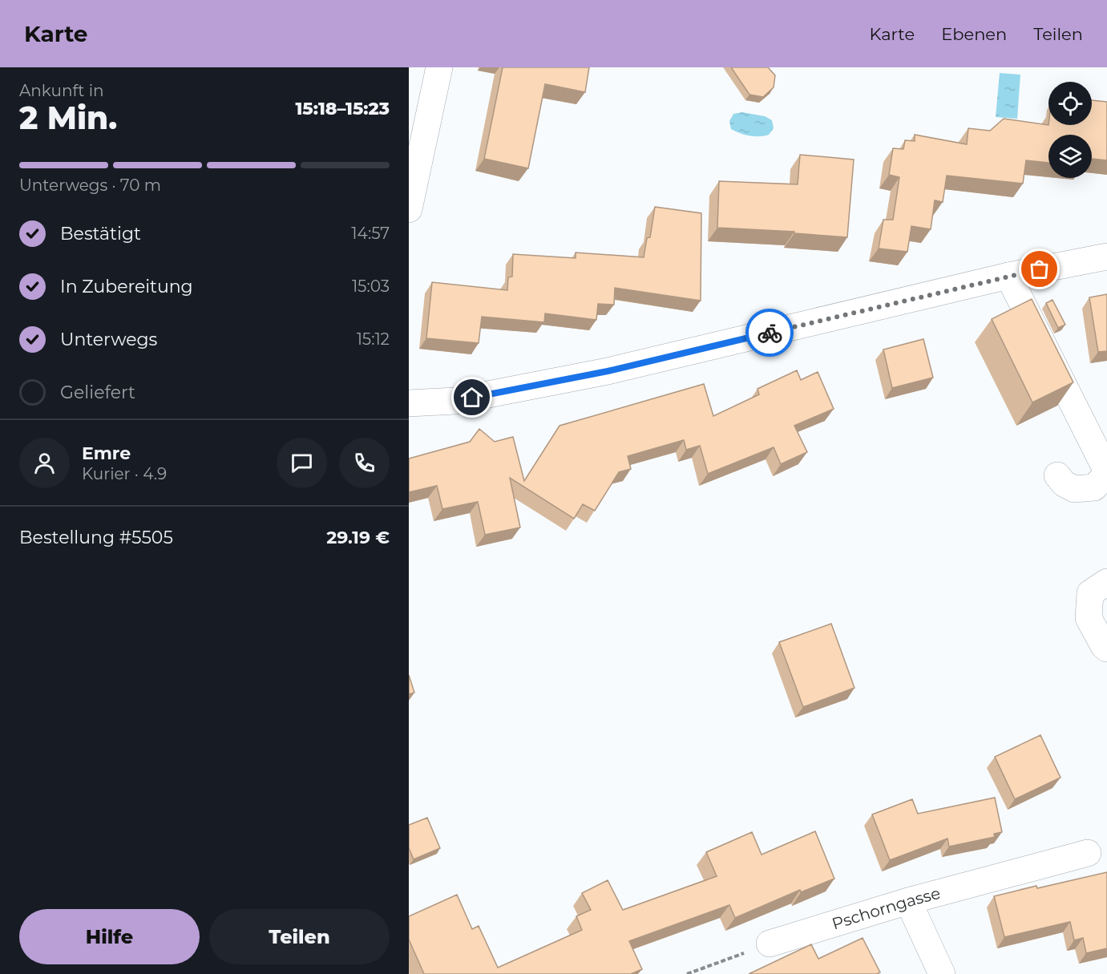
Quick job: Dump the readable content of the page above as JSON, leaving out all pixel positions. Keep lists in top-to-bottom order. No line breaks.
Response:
{"streets":{"street":["Pschorngasse"]},"page":{"header":"Karte","nav":["Karte","Ebenen","Teilen"],"heading":["2 Min.","Ankunft in","15:18–15:23"],"panel":["Emre","Kurier · 4.9","Bestellung #5505","29.19 €"],"bar":"Unterwegs · 70 m","list":[["Bestätigt","14:57"],["In Zubereitung","15:03"],["Unterwegs","15:12"],"Geliefert"],"buttons":["Hilfe","Teilen"]}}
